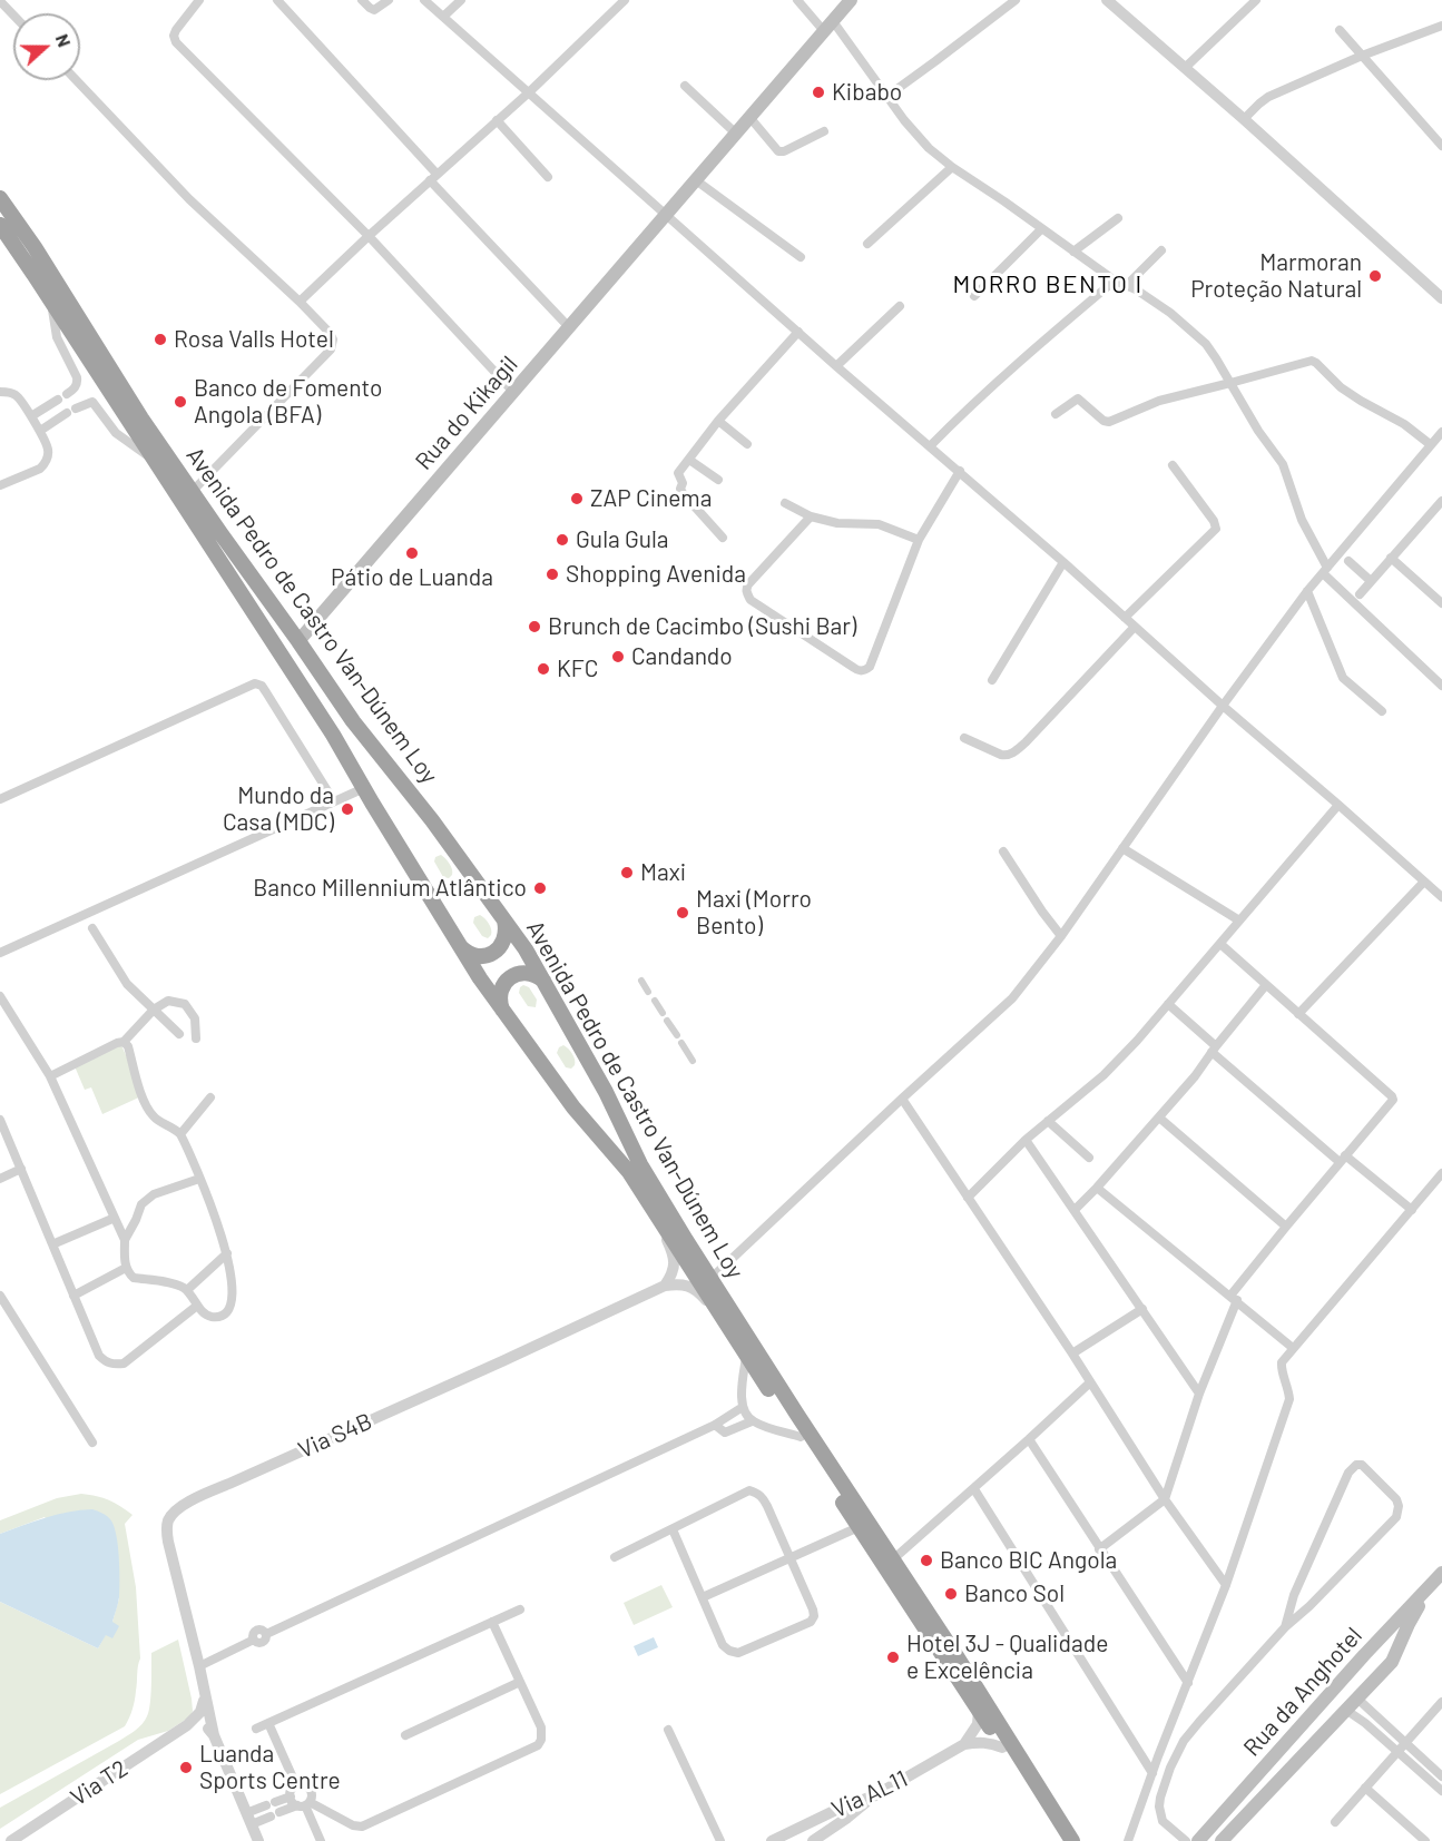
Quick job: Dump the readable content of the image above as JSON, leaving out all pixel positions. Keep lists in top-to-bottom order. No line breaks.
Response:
{"streets":{"highway":["Avenida Pedro de Castro Van-Dúnem Loy"],"main road":["Rua do Kikagil","Rua da Anghotel"],"street":["Via S4B","Via T2","Via AL11"]},"crossings":[["Rua do Kikagil","Avenida Pedro de Castro Van-Dúnem Loy"]],"districts":["MORRO BENTO I"],"places":["Kibabo","Marmoran Proteção Natural","Rosa Valls Hotel","Banco de Fomento Angola (BFA)","ZAP Cinema","Gula Gula","Pátio de Luanda","Shopping Avenida","Brunch de Cacimbo (Sushi Bar)","Candando","KFC","Mundo da Casa (MDC)","Maxi","Banco Millennium Atlântico","Maxi (Morro Bento)","Banco BIC Angola","Banco Sol","Hotel 3J - Qualidade e Excelência","Luanda Sports Centre"],"north":"right"}
